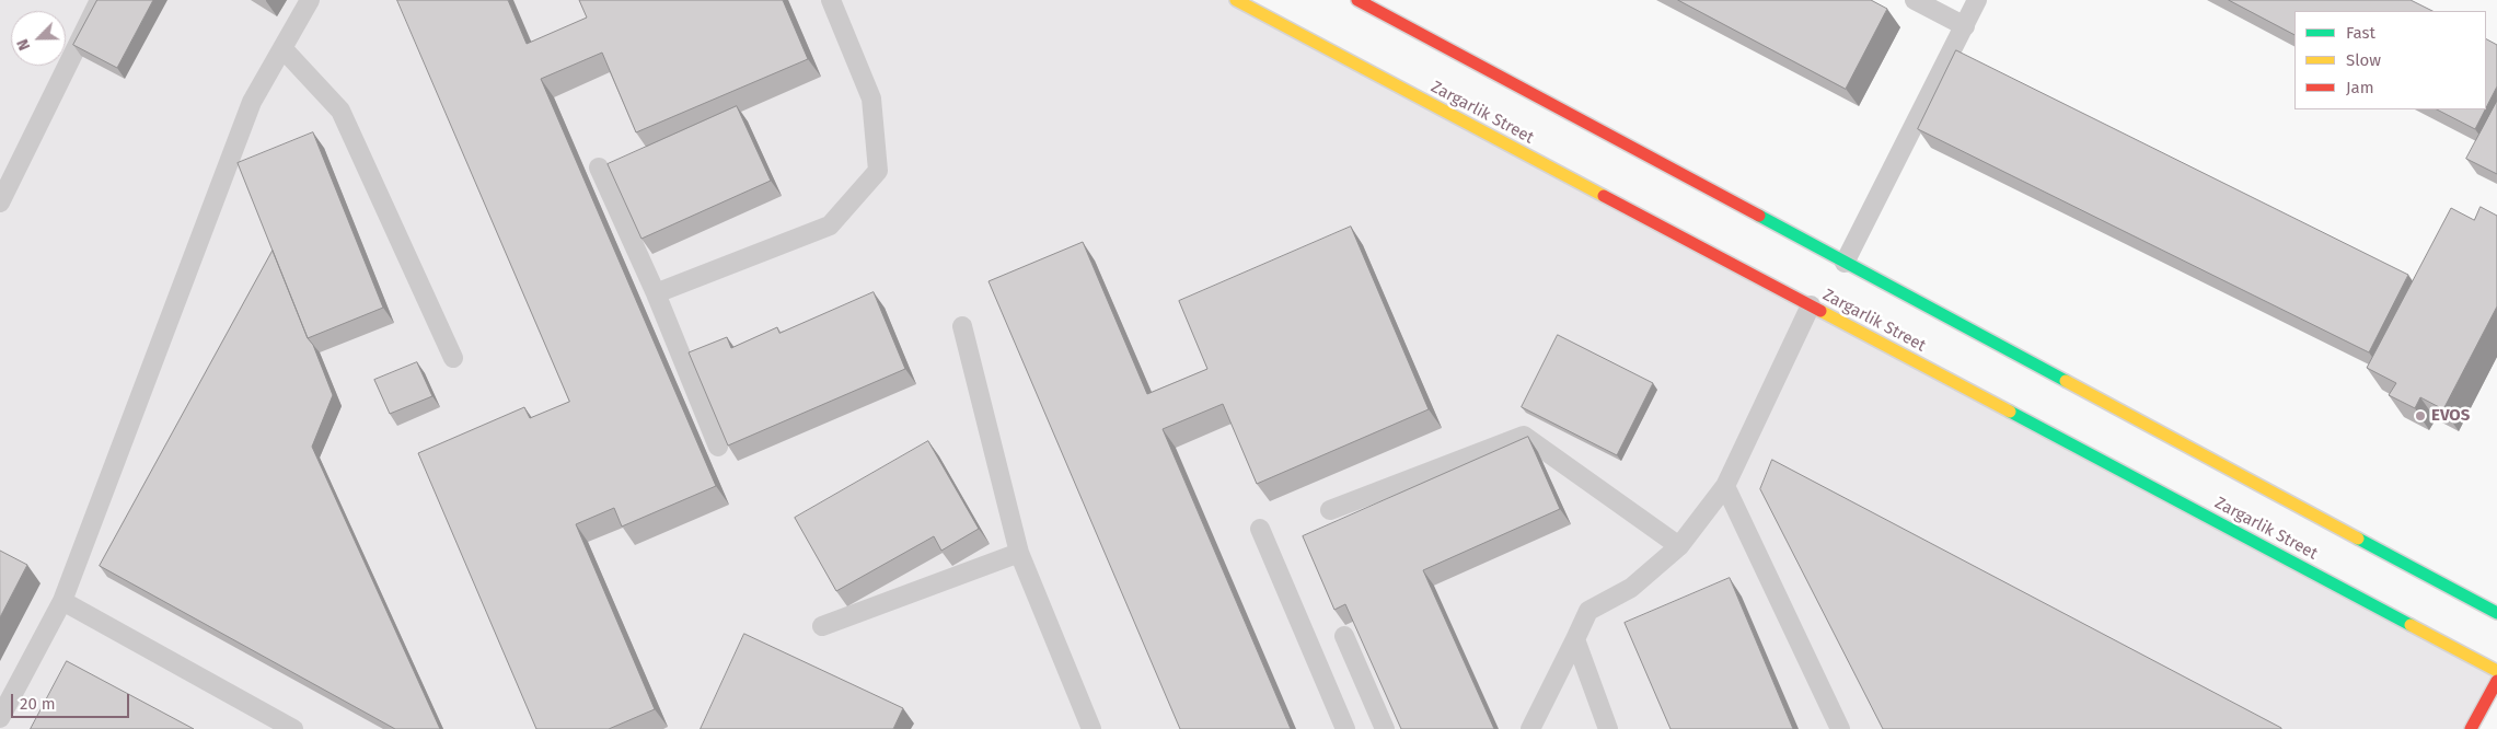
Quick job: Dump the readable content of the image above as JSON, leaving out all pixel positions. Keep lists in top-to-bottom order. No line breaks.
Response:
{"streets":{"main road":["Zargarlik Street"]},"places":["EVOS"],"legend":["Fast","Slow","Jam"],"scale_bar":"20 m","north":"bottom left"}
